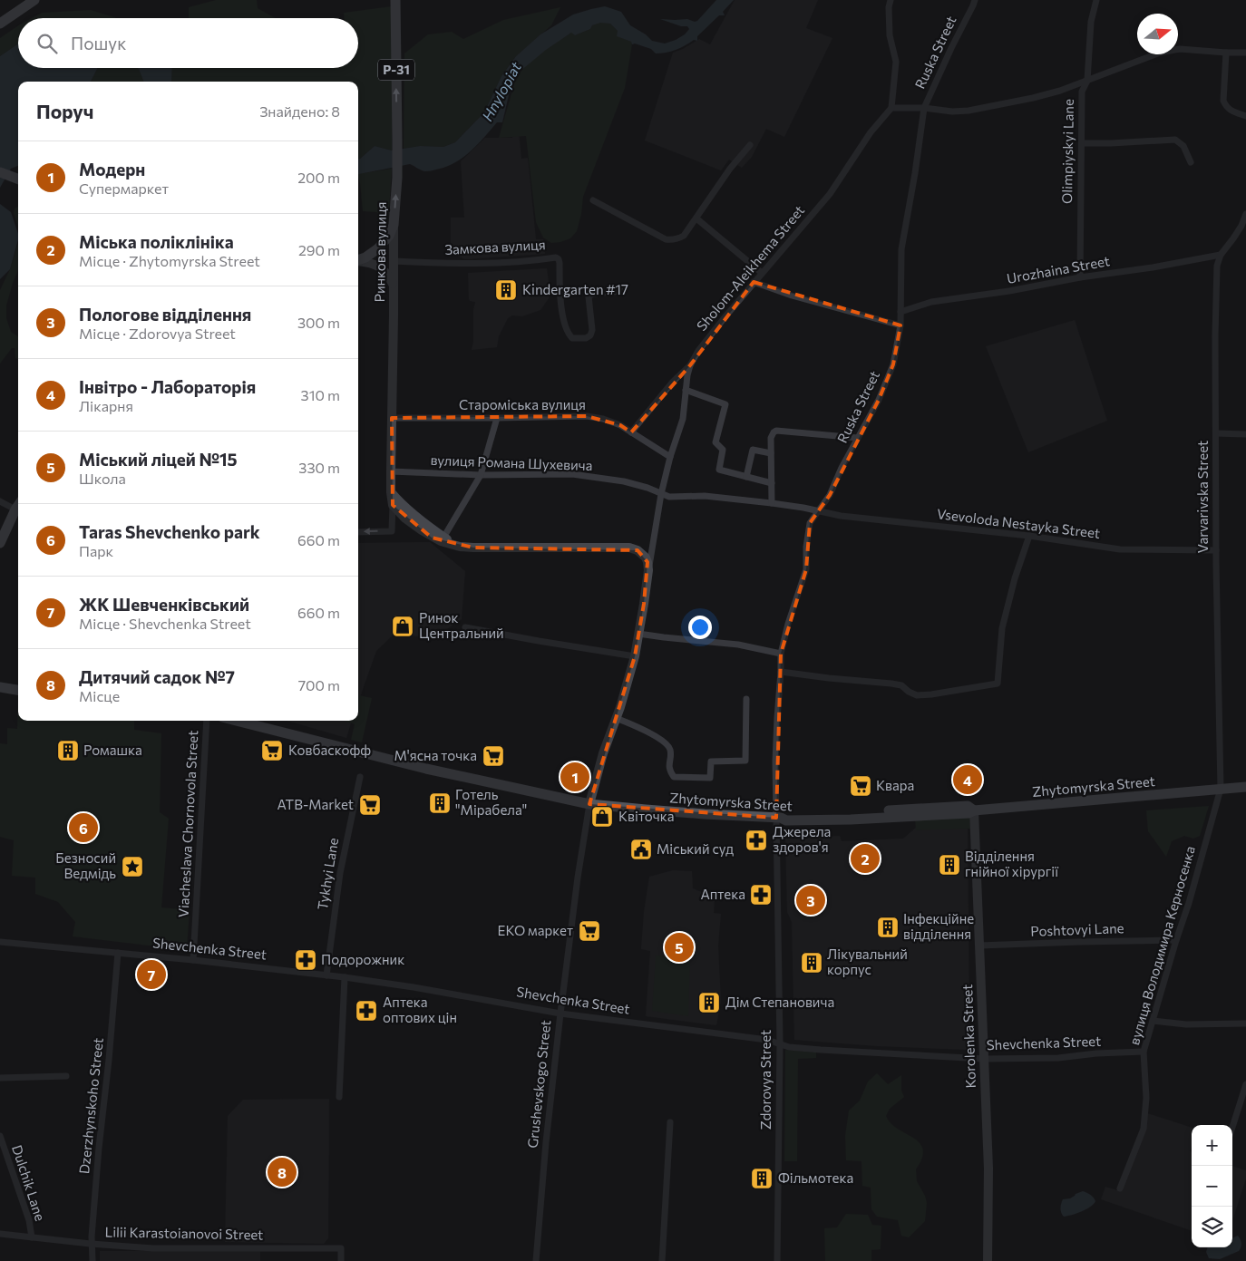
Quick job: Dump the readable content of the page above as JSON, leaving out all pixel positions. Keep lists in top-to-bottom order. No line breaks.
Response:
{"streets":{"main road":["Р-31","Ринкова вулиця","Zhytomyrska Street","Korolenka Street"],"street":["Ruska Street","Olimpiyskyi Lane","Замкова вулиця","Sholom-Aleikhema Street","Urozhaina Street","Староміська вулиця","вулиця Романа Шухевича","Varvarivska Street","Vsevoloda Nestayka Street","Viacheslava Chornovola Street","Tykhyi Lane","Poshtovyi Lane","вулиця Володимира Керносенка","Shevchenka Street","Zdorovya Street","Grushevskogo Street","Dzerzhynskoho Street","Dulchik Lane","Lilii Karastoianovoi Street"]},"crossings":[["Ruska Street","Urozhaina Street"],["Ruska Street","вулиця Романа Шухевича"],["Ruska Street","Vsevoloda Nestayka Street"],["Ruska Street","Zhytomyrska Street"],["Ruska Street","Zdorovya Street"],["Olimpiyskyi Lane","Urozhaina Street"],["Замкова вулиця","Ринкова вулиця"],["Ринкова вулиця","Староміська вулиця"],["Ринкова вулиця","вулиця Романа Шухевича"],["Sholom-Aleikhema Street","Староміська вулиця"],["Sholom-Aleikhema Street","вулиця Романа Шухевича"],["Urozhaina Street","Varvarivska Street"],["вулиця Романа Шухевича","Vsevoloda Nestayka Street"],["Varvarivska Street","Vsevoloda Nestayka Street"],["Varvarivska Street","Zhytomyrska Street"],["Varvarivska Street","вулиця Володимира Керносенка"],["Zhytomyrska Street","вулиця Володимира Керносенка"],["Zhytomyrska Street","Korolenka Street"],["Zhytomyrska Street","Zdorovya Street"],["Zhytomyrska Street","Grushevskogo Street"],["Viacheslava Chornovola Street","Shevchenka Street"],["Tykhyi Lane","Shevchenka Street"],["Poshtovyi Lane","вулиця Володимира Керносенка"],["Poshtovyi Lane","Korolenka Street"],["вулиця Володимира Керносенка","Shevchenka Street"],["Shevchenka Street","Korolenka Street"],["Shevchenka Street","Zdorovya Street"],["Shevchenka Street","Grushevskogo Street"],["Shevchenka Street","Dzerzhynskoho Street"],["Dzerzhynskoho Street","Lilii Karastoianovoi Street"],["Dulchik Lane","Lilii Karastoianovoi Street"]],"one_way":["Ринкова вулиця"],"water":["Hnylopiat"],"places":{"building":["Kindergarten #17","Ромашка","Готель \"Мірабела\"","Відділення гнійної хірургії","Інфекційне відділення","Лікувальний корпус","Дім Степановича","Фільмотека"],"shop":["Ринок Центральний","Квіточка"],"supermarket":["Ковбаскофф","М'ясна точка","Квара","ATB-Market","ЕКО маркет"],"pharmacy":["Джерела здоров'я","Аптека","Подорожник","Аптека оптових цін"],"public building":["Міський суд"],"place":["Безносий Ведмідь"]},"north":"right","page":{"search":"Пошук","heading":["Поруч","Знайдено: 8"],"list":[{"mark":"1","name":"Модерн","note":"Супермаркет","value":"200 m"},{"mark":"2","name":"Міська поліклініка","note":"Місце · Zhytomyrska Street","value":"290 m"},{"mark":"3","name":"Пологове відділення","note":"Місце · Zdorovya Street","value":"300 m"},{"mark":"4","name":"Інвітро - Лабораторія","note":"Лікарня","value":"310 m"},{"mark":"5","name":"Міський ліцей №15","note":"Школа","value":"330 m"},{"mark":"6","name":"Taras Shevchenko park","note":"Парк","value":"660 m"},{"mark":"7","name":"ЖК Шевченківський","note":"Місце · Shevchenka Street","value":"660 m"},{"mark":"8","name":"Дитячий садок №7","note":"Місце","value":"700 m"}],"pins":["1","4","6","2","3","5","7","8"],"map_buttons":["+","−"]}}
